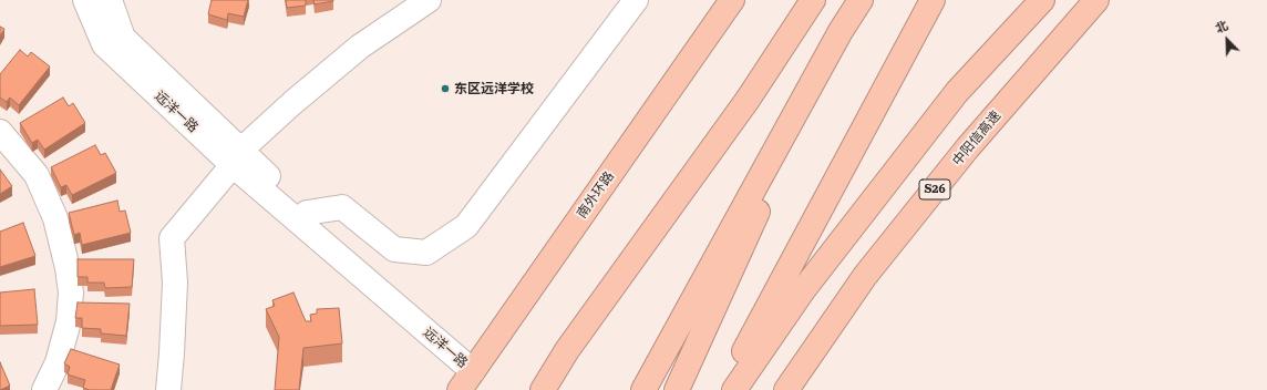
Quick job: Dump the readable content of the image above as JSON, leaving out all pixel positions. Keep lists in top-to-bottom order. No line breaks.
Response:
{"streets":{"highway":["中阳信高速","S26","南外环路"],"street":["远洋一路"]},"crossings":[["远洋一路","南外环路"]],"places":["东区远洋学校"],"north":"top left"}
